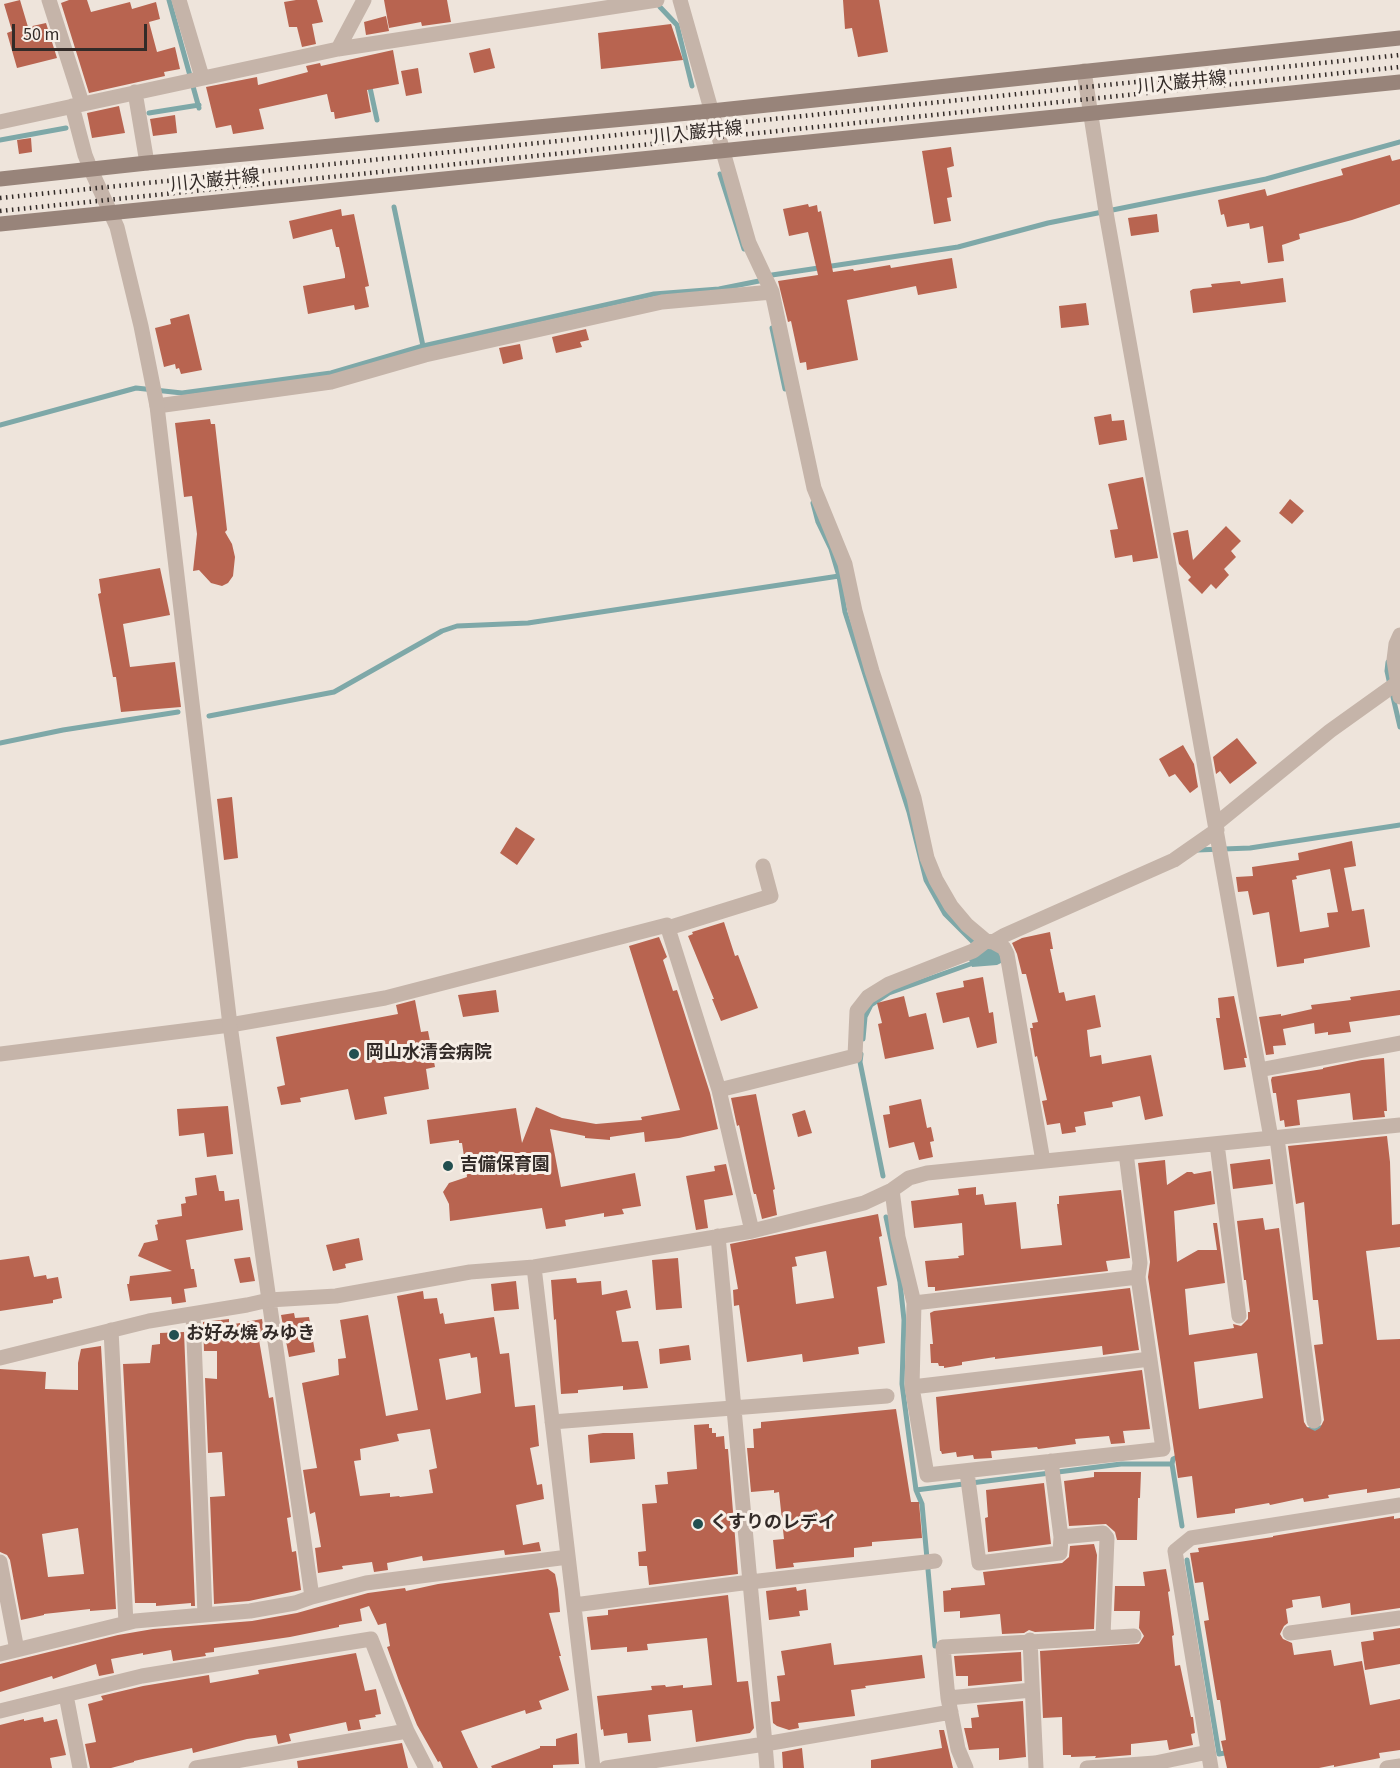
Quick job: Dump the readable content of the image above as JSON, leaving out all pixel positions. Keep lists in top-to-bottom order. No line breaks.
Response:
{"streets":{"main road":["川入巌井線"]},"places":["岡山水清会病院","吉備保育園","お好み焼 みゆき","くすりのレデイ"],"scale_bar":"50 m"}
